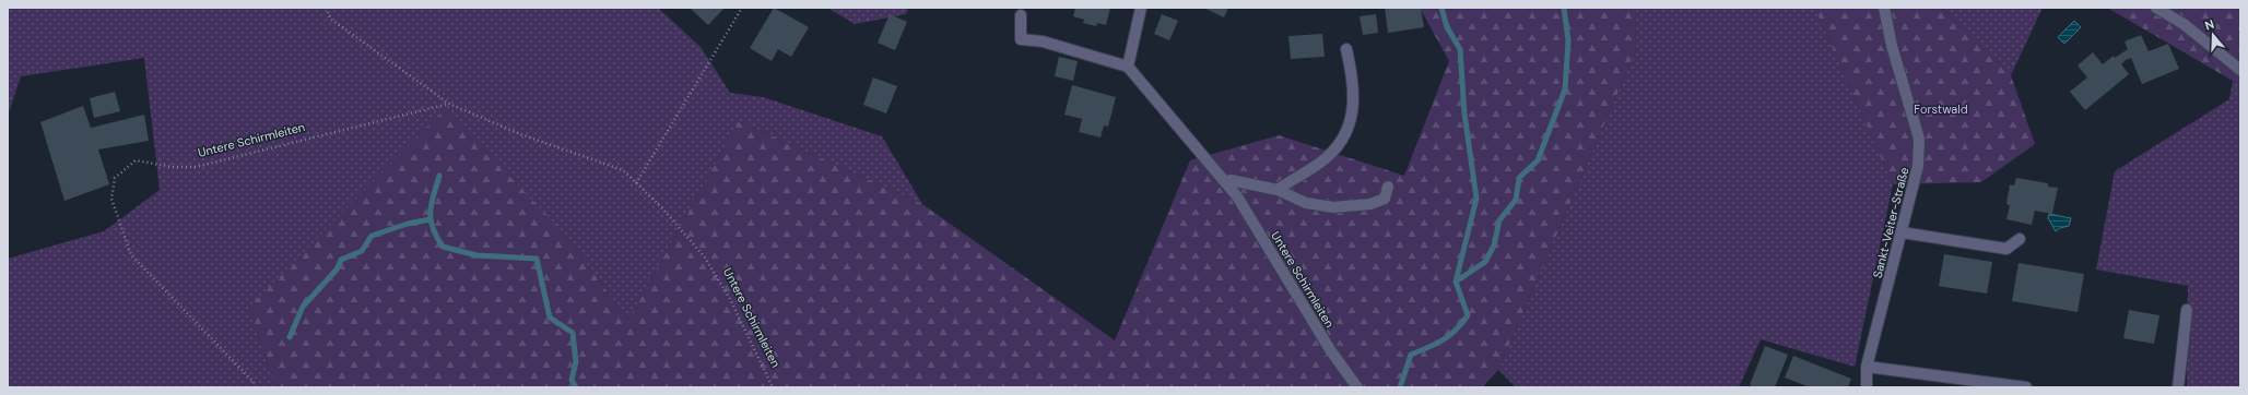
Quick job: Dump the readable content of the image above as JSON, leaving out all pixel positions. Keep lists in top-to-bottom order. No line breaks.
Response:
{"streets":{"street":["Untere Schirmleiten","Sankt-Veiter-Straße"]},"parks":["Forstwald"],"north":"top"}
